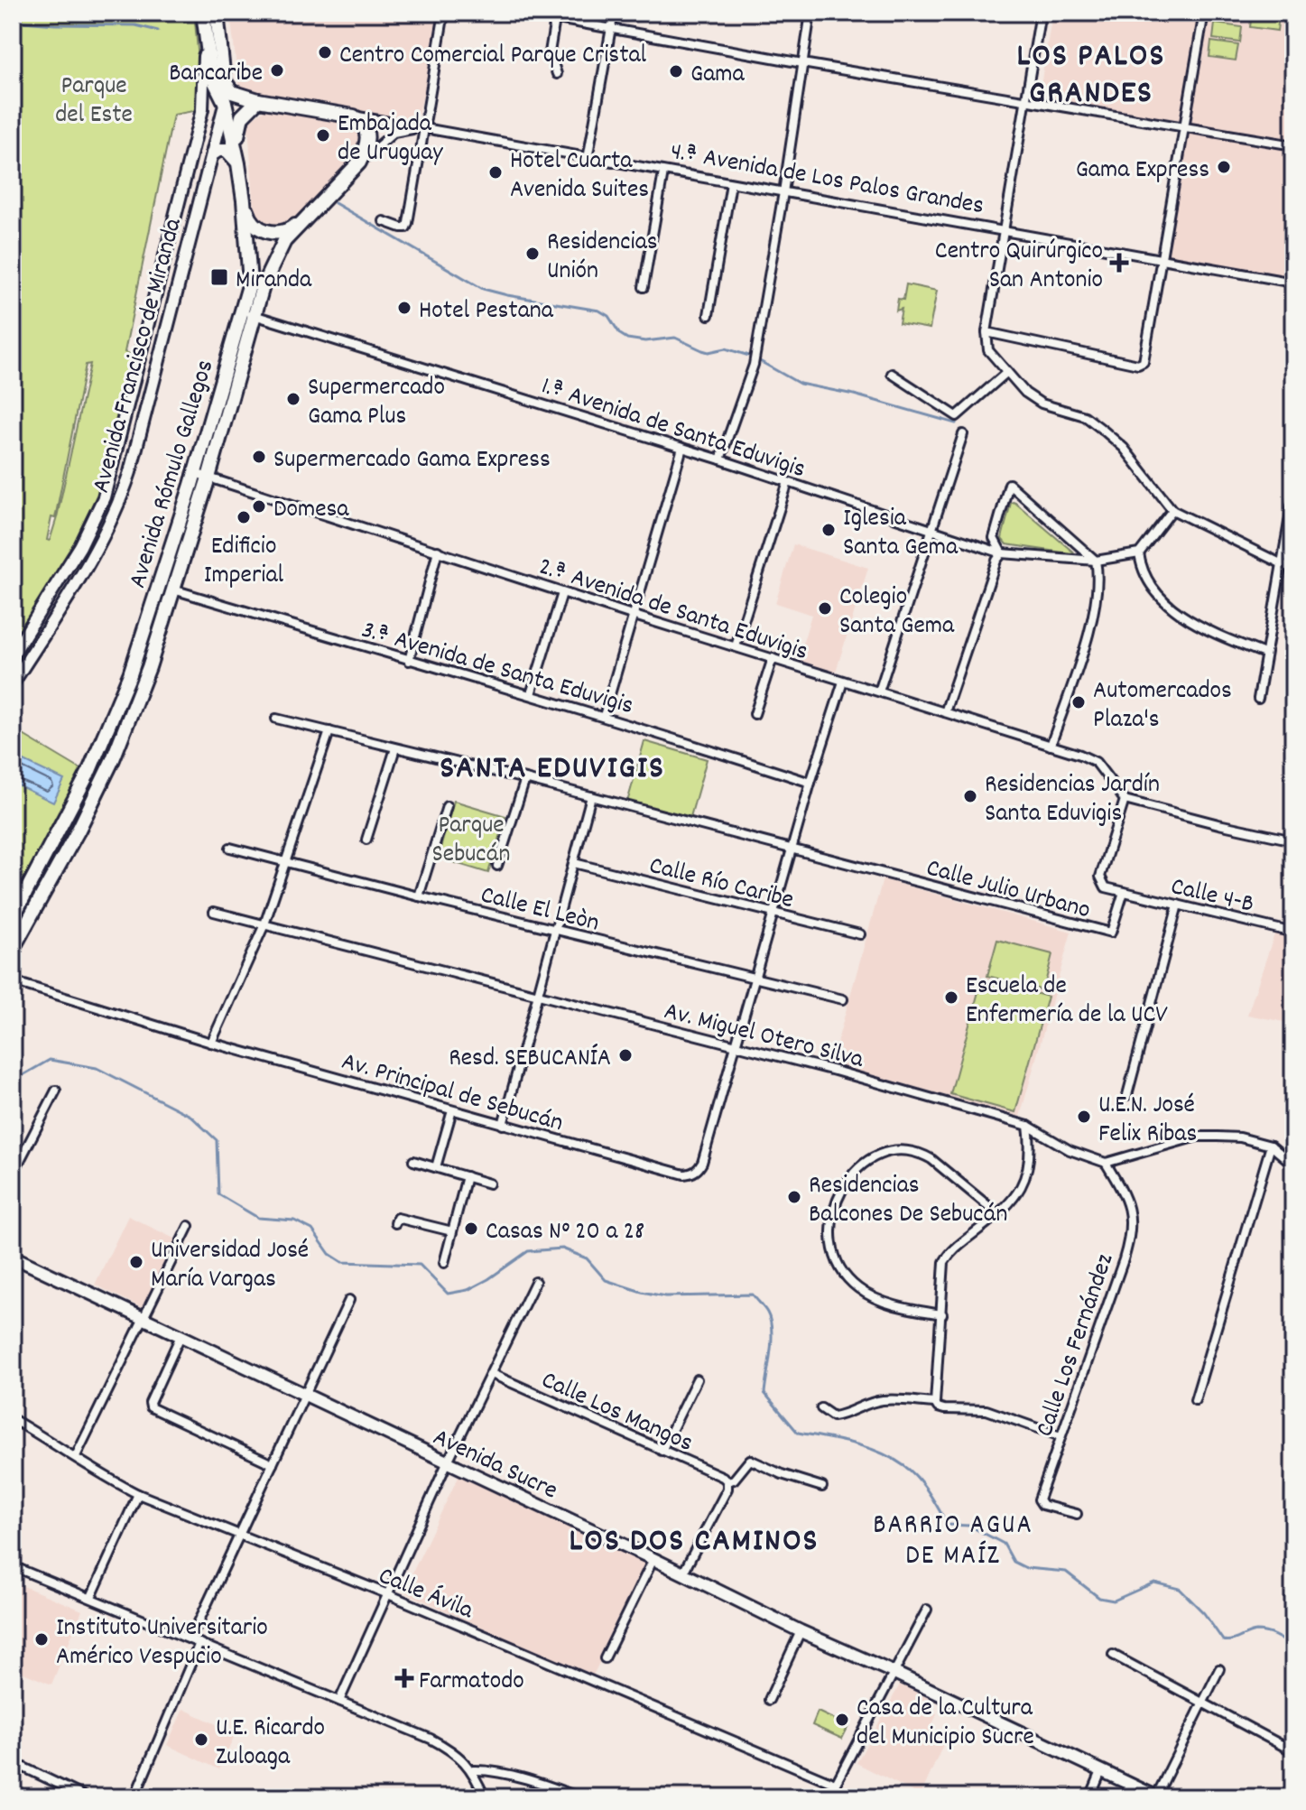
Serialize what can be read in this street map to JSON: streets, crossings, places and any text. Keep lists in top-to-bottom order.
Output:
{
  "streets": {
    "main road": [
      "4.ª Avenida de Los Palos Grandes",
      "Avenida Francisco de Miranda",
      "Avenida Rómulo Gallegos",
      "Avenida Sucre"
    ],
    "street": [
      "1.ª Avenida de Santa Eduvigis",
      "2.ª Avenida de Santa Eduvigis",
      "3.ª Avenida de Santa Eduvigis",
      "Calle Río Caribe",
      "Calle Julio Urbano",
      "Calle 4-B",
      "Calle El Leòn",
      "Av. Miguel Otero Silva",
      "Av. Principal de Sebucán",
      "Calle Los Fernández",
      "Calle Los Mangos",
      "Calle Ávila"
    ]
  },
  "crossings": [
    ["4.ª Avenida de Los Palos Grandes", "Avenida Francisco de Miranda"],
    ["4.ª Avenida de Los Palos Grandes", "Avenida Rómulo Gallegos"],
    ["Avenida Francisco de Miranda", "Avenida Rómulo Gallegos"],
    ["1.ª Avenida de Santa Eduvigis", "Avenida Rómulo Gallegos"],
    ["Avenida Rómulo Gallegos", "2.ª Avenida de Santa Eduvigis"],
    ["Avenida Rómulo Gallegos", "3.ª Avenida de Santa Eduvigis"],
    ["2.ª Avenida de Santa Eduvigis", "Calle Julio Urbano"],
    ["Calle Julio Urbano", "Calle 4-B"],
    ["Av. Miguel Otero Silva", "Av. Principal de Sebucán"],
    ["Av. Miguel Otero Silva", "Calle Los Fernández"]
  ],
  "districts": [
    "LOS PALOS GRANDES",
    "SANTA EDUVIGIS",
    "BARRIO AGUA DE MAÍZ",
    "LOS DOS CAMINOS"
  ],
  "parks": ["Parque del Este", "Parque Sebucán"],
  "places": {
    "other": [
      "Centro Comercial Parque Cristal",
      "Bancaribe",
      "Gama",
      "Embajada de Uruguay",
      "Gama Express",
      "Hotel Cuarta Avenida Suites",
      "Residencias Unión",
      "Hotel Pestana",
      "Supermercado Gama Plus",
      "Supermercado Gama Express",
      "Domesa",
      "Edificio Imperial",
      "Iglesia Santa Gema",
      "Colegio Santa Gema",
      "Automercados Plaza's",
      "Residencias Jardín Santa Eduvigis",
      "Escuela de Enfermería de la UCV",
      "Resd. SEBUCANÍA",
      "U.E.N. José Felix Ribas",
      "Residencias Balcones De Sebucán",
      "Casas N° 20 a 28",
      "Universidad José María Vargas",
      "Instituto Universitario Américo Vespucio",
      "Casa de la Cultura del Municipio Sucre",
      "U.E. Ricardo Zuloaga"
    ],
    "health": ["Centro Quirúrgico San Antonio", "Farmatodo"],
    "transit": ["Miranda"]
  }
}
